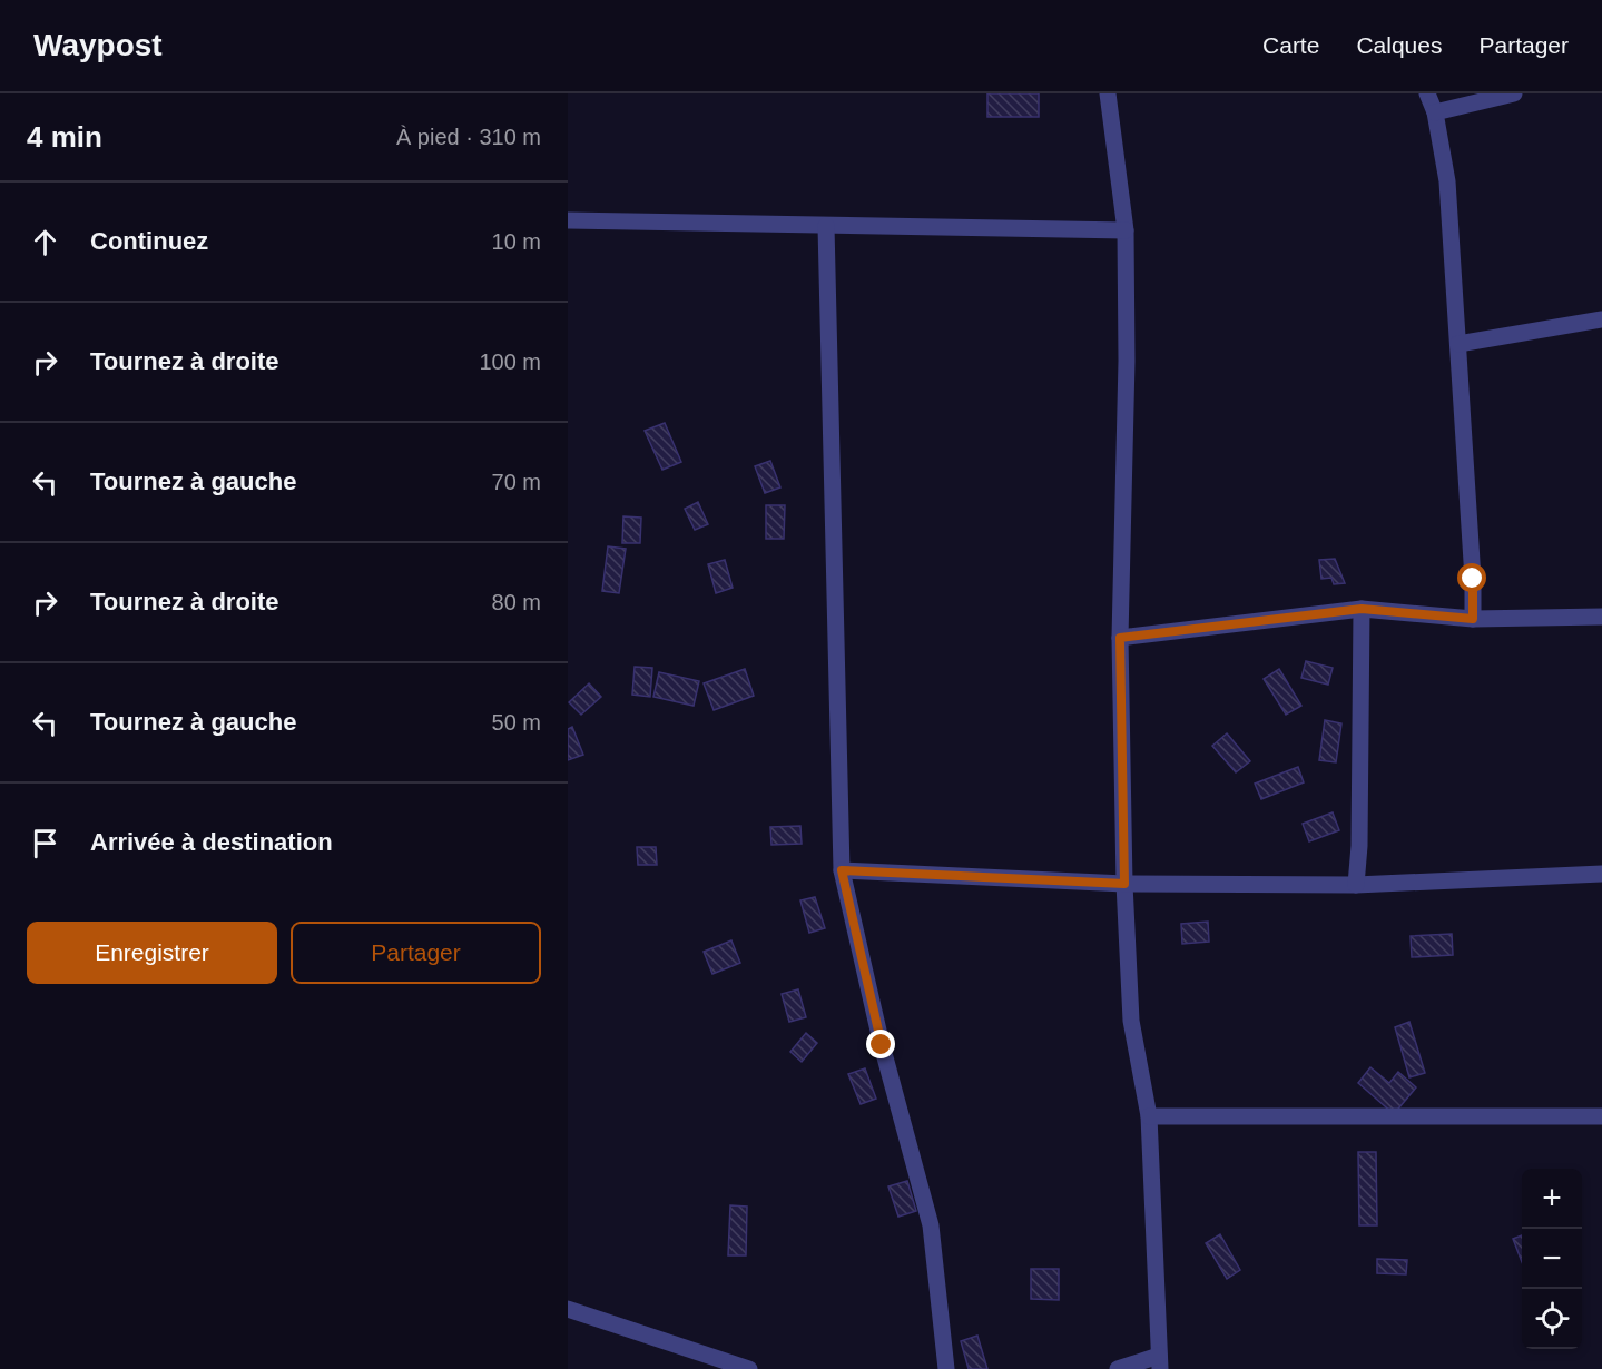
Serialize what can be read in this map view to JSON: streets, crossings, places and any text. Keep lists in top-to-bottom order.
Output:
{
  "page": {
    "header": "Waypost",
    "nav": ["Carte", "Calques", "Partager"],
    "heading": ["4 min", "À pied · 310 m"],
    "list": [
      ["Continuez", "10 m"],
      ["Tournez à droite", "100 m"],
      ["Tournez à gauche", "70 m"],
      ["Tournez à droite", "80 m"],
      ["Tournez à gauche", "50 m"],
      "Arrivée à destination"
    ],
    "buttons": ["Enregistrer", "Partager"],
    "map_buttons": ["+", "−"]
  }
}
